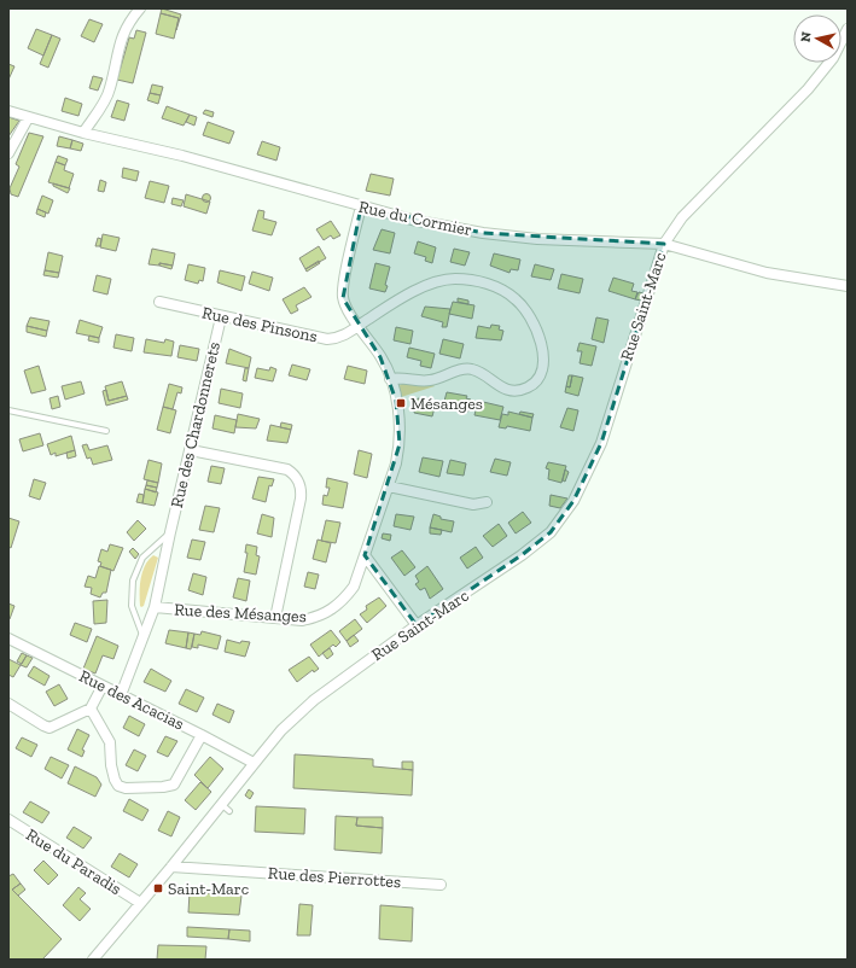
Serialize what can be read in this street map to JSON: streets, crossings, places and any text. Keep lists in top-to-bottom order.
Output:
{
  "streets": {
    "street": [
      "Rue du Cormier",
      "Rue Saint-Marc",
      "Rue des Pinsons",
      "Rue des Chardonnerets",
      "Rue des Mésanges",
      "Rue des Acacias",
      "Rue du Paradis",
      "Rue des Pierrottes"
    ]
  },
  "crossings": [
    ["Rue du Cormier", "Rue Saint-Marc"],
    ["Rue du Cormier", "Rue des Mésanges"],
    ["Rue Saint-Marc", "Rue des Acacias"],
    ["Rue Saint-Marc", "Rue du Paradis"],
    ["Rue Saint-Marc", "Rue des Pierrottes"],
    ["Rue des Pinsons", "Rue des Chardonnerets"],
    ["Rue des Pinsons", "Rue des Mésanges"],
    ["Rue des Chardonnerets", "Rue des Mésanges"],
    ["Rue des Chardonnerets", "Rue des Acacias"]
  ],
  "places": {
    "transit": ["Mésanges", "Saint-Marc"]
  },
  "north": "left"
}
